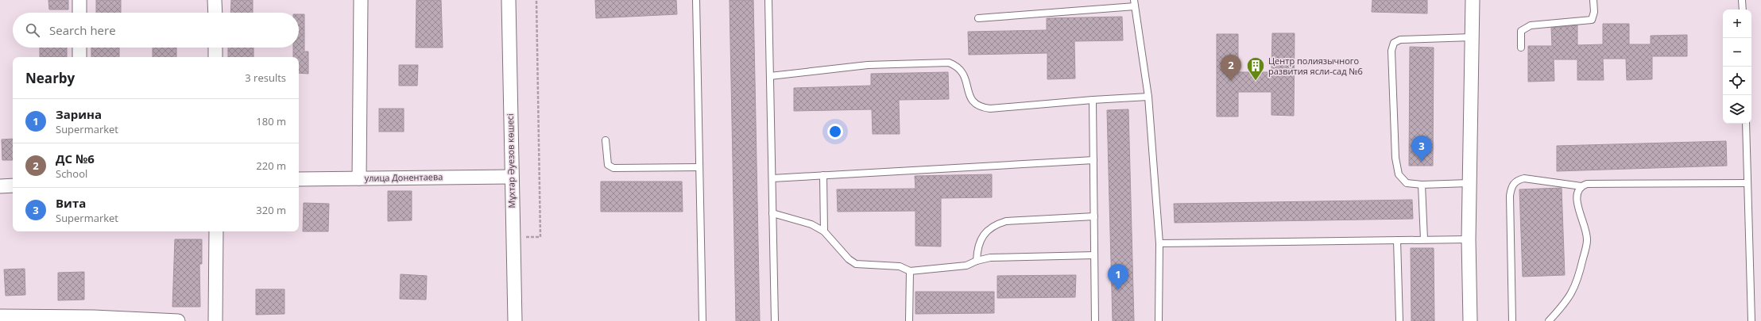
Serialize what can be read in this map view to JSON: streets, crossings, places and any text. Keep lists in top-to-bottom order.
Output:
{
  "streets": {
    "street": ["Мұхтар Әуезов көшесі", "улица Донентаева"]
  },
  "crossings": [
    ["Мұхтар Әуезов көшесі", "улица Донентаева"]
  ],
  "places": {
    "building": ["Центр полиязычного развития ясли-сад №6"]
  },
  "page": {
    "map_buttons": ["+", "−"],
    "search": "Search here",
    "pins": ["2", "3", "1"],
    "heading": ["Nearby", "3 results"],
    "list": [
      {
        "mark": "1",
        "name": "Зарина",
        "note": "Supermarket",
        "value": "180 m"
      },
      {
        "mark": "2",
        "name": "ДС №6",
        "note": "School",
        "value": "220 m"
      },
      {
        "mark": "3",
        "name": "Вита",
        "note": "Supermarket",
        "value": "320 m"
      }
    ]
  }
}
